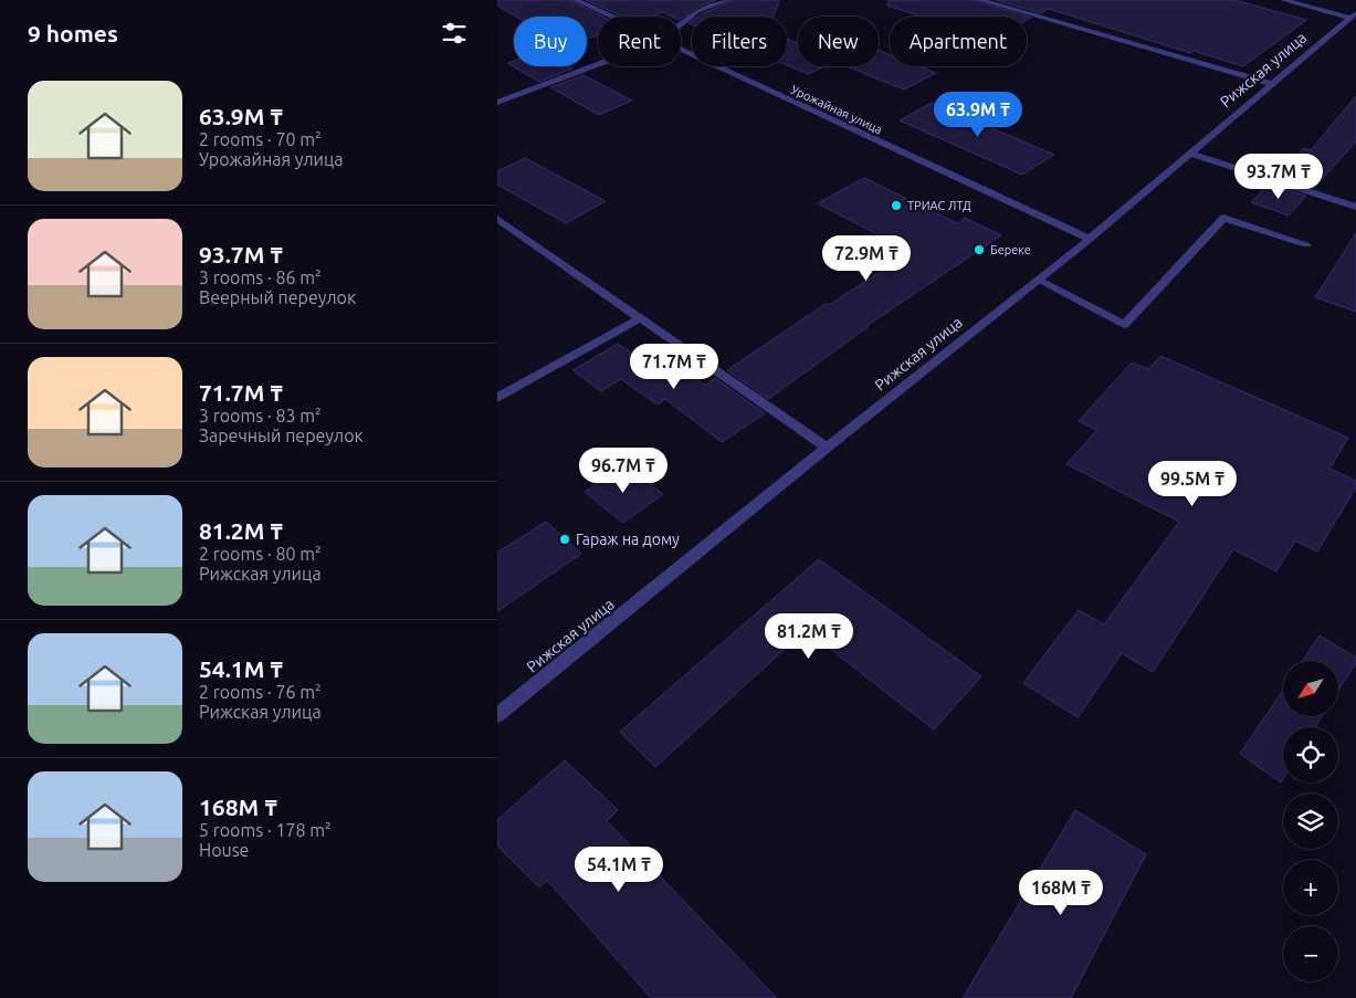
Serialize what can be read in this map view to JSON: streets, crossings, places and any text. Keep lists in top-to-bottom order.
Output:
{
  "streets": {
    "street": ["Рижская улица", "Урожайная улица"]
  },
  "crossings": [
    ["Рижская улица", "Урожайная улица"]
  ],
  "places": ["ТРИАС ЛТД", "Береке", "Гараж на дому"],
  "north": "bottom left",
  "page": {
    "heading": "9 homes",
    "chip": [
      "Buy",
      "Rent",
      "Filters",
      "New",
      "Apartment"
    ],
    "list": [
      {
        "name": "63.9M ₸",
        "note": "2 rooms · 70 m² · Урожайная улица"
      },
      {
        "name": "93.7M ₸",
        "note": "3 rooms · 86 m² · Веерный переулок"
      },
      {
        "name": "71.7M ₸",
        "note": "3 rooms · 83 m² · Заречный переулок"
      },
      {
        "name": "81.2M ₸",
        "note": "2 rooms · 80 m² · Рижская улица"
      },
      {
        "name": "54.1M ₸",
        "note": "2 rooms · 76 m² · Рижская улица"
      },
      {
        "name": "168M ₸",
        "note": "5 rooms · 178 m² · House"
      }
    ],
    "price": [
      "63.9M ₸",
      "93.7M ₸",
      "72.9M ₸",
      "71.7M ₸",
      "96.7M ₸",
      "99.5M ₸",
      "81.2M ₸",
      "54.1M ₸",
      "168M ₸"
    ],
    "map_buttons": ["+", "−"]
  }
}
